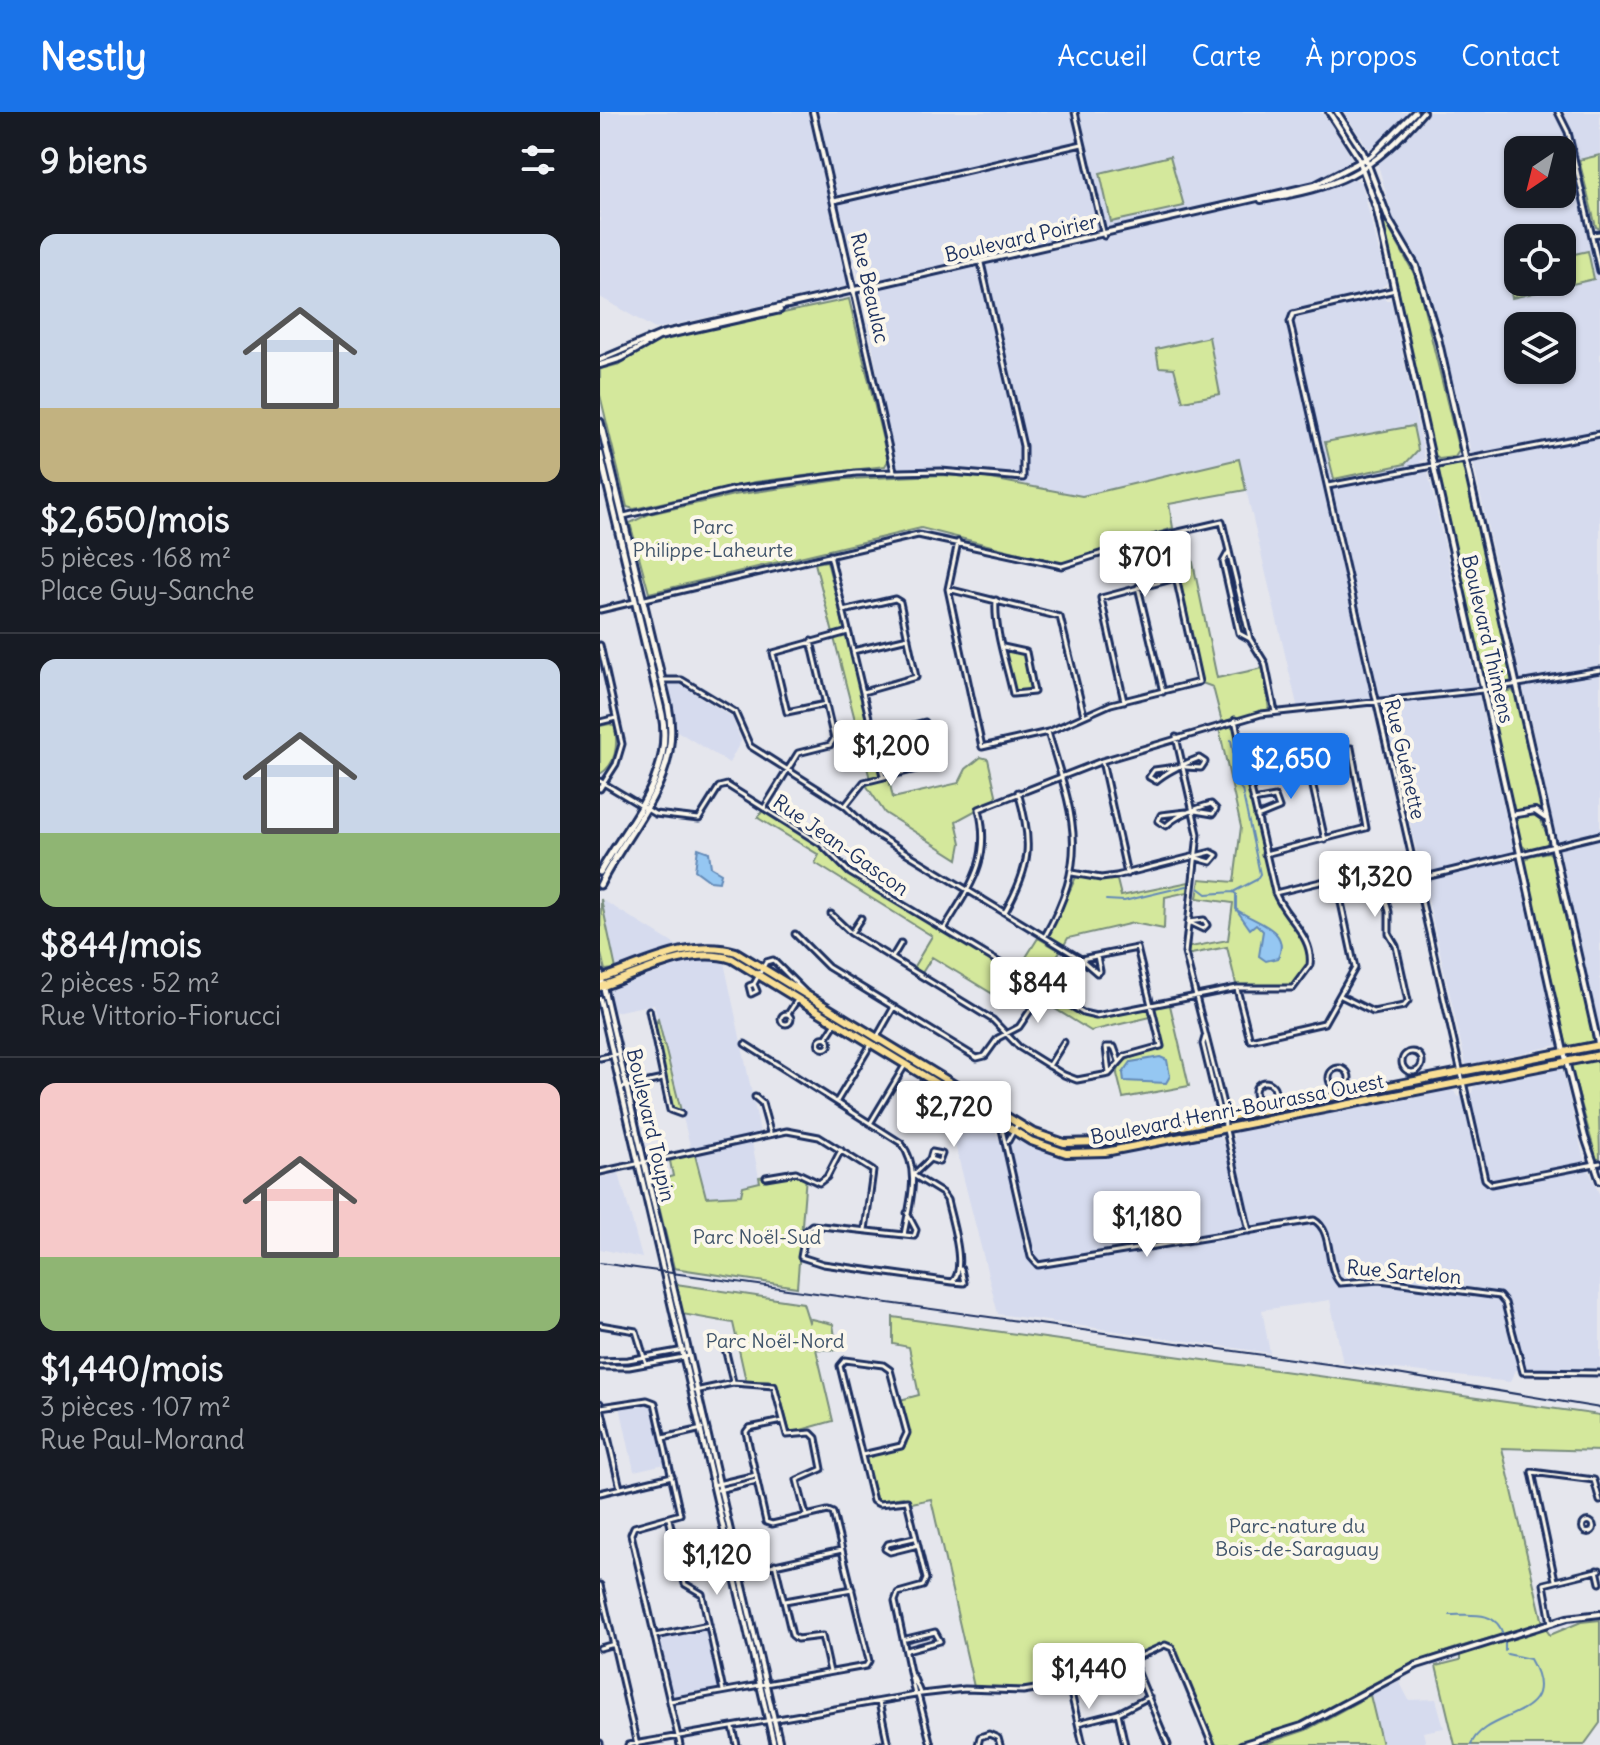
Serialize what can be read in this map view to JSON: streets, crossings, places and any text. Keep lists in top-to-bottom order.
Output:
{
  "streets": {
    "main road": ["Boulevard Henri-Bourassa Ouest"],
    "street": [
      "Boulevard Poirier",
      "Rue Beaulac",
      "Boulevard Thimens",
      "Rue Guénette",
      "Rue Jean-Gascon",
      "Boulevard Toupin",
      "Rue Sartelon"
    ]
  },
  "crossings": [
    ["Boulevard Poirier", "Rue Beaulac"],
    ["Boulevard Poirier", "Boulevard Thimens"],
    ["Boulevard Thimens", "Rue Guénette"],
    ["Boulevard Thimens", "Boulevard Henri-Bourassa Ouest"],
    ["Rue Guénette", "Boulevard Henri-Bourassa Ouest"],
    ["Boulevard Henri-Bourassa Ouest", "Boulevard Toupin"],
    ["Boulevard Henri-Bourassa Ouest", "Rue Sartelon"]
  ],
  "parks": [
    "Parc Philippe-Laheurte",
    "Parc Noël-Sud",
    "Parc Noël-Nord",
    "Parc-nature du Bois-de-Saraguay"
  ],
  "north": "bottom left",
  "page": {
    "header": "Nestly",
    "nav": [
      "Accueil",
      "Carte",
      "À propos",
      "Contact"
    ],
    "heading": "9 biens",
    "list": [
      {
        "name": "$2,650/mois",
        "note": "5 pièces · 168 m² · Place Guy-Sanche"
      },
      {
        "name": "$844/mois",
        "note": "2 pièces · 52 m² · Rue Vittorio-Fiorucci"
      },
      {
        "name": "$1,440/mois",
        "note": "3 pièces · 107 m² · Rue Paul-Morand"
      }
    ],
    "price": [
      "$701",
      "$1,200",
      "$2,650",
      "$1,320",
      "$844",
      "$2,720",
      "$1,180",
      "$1,120",
      "$1,440"
    ]
  }
}
